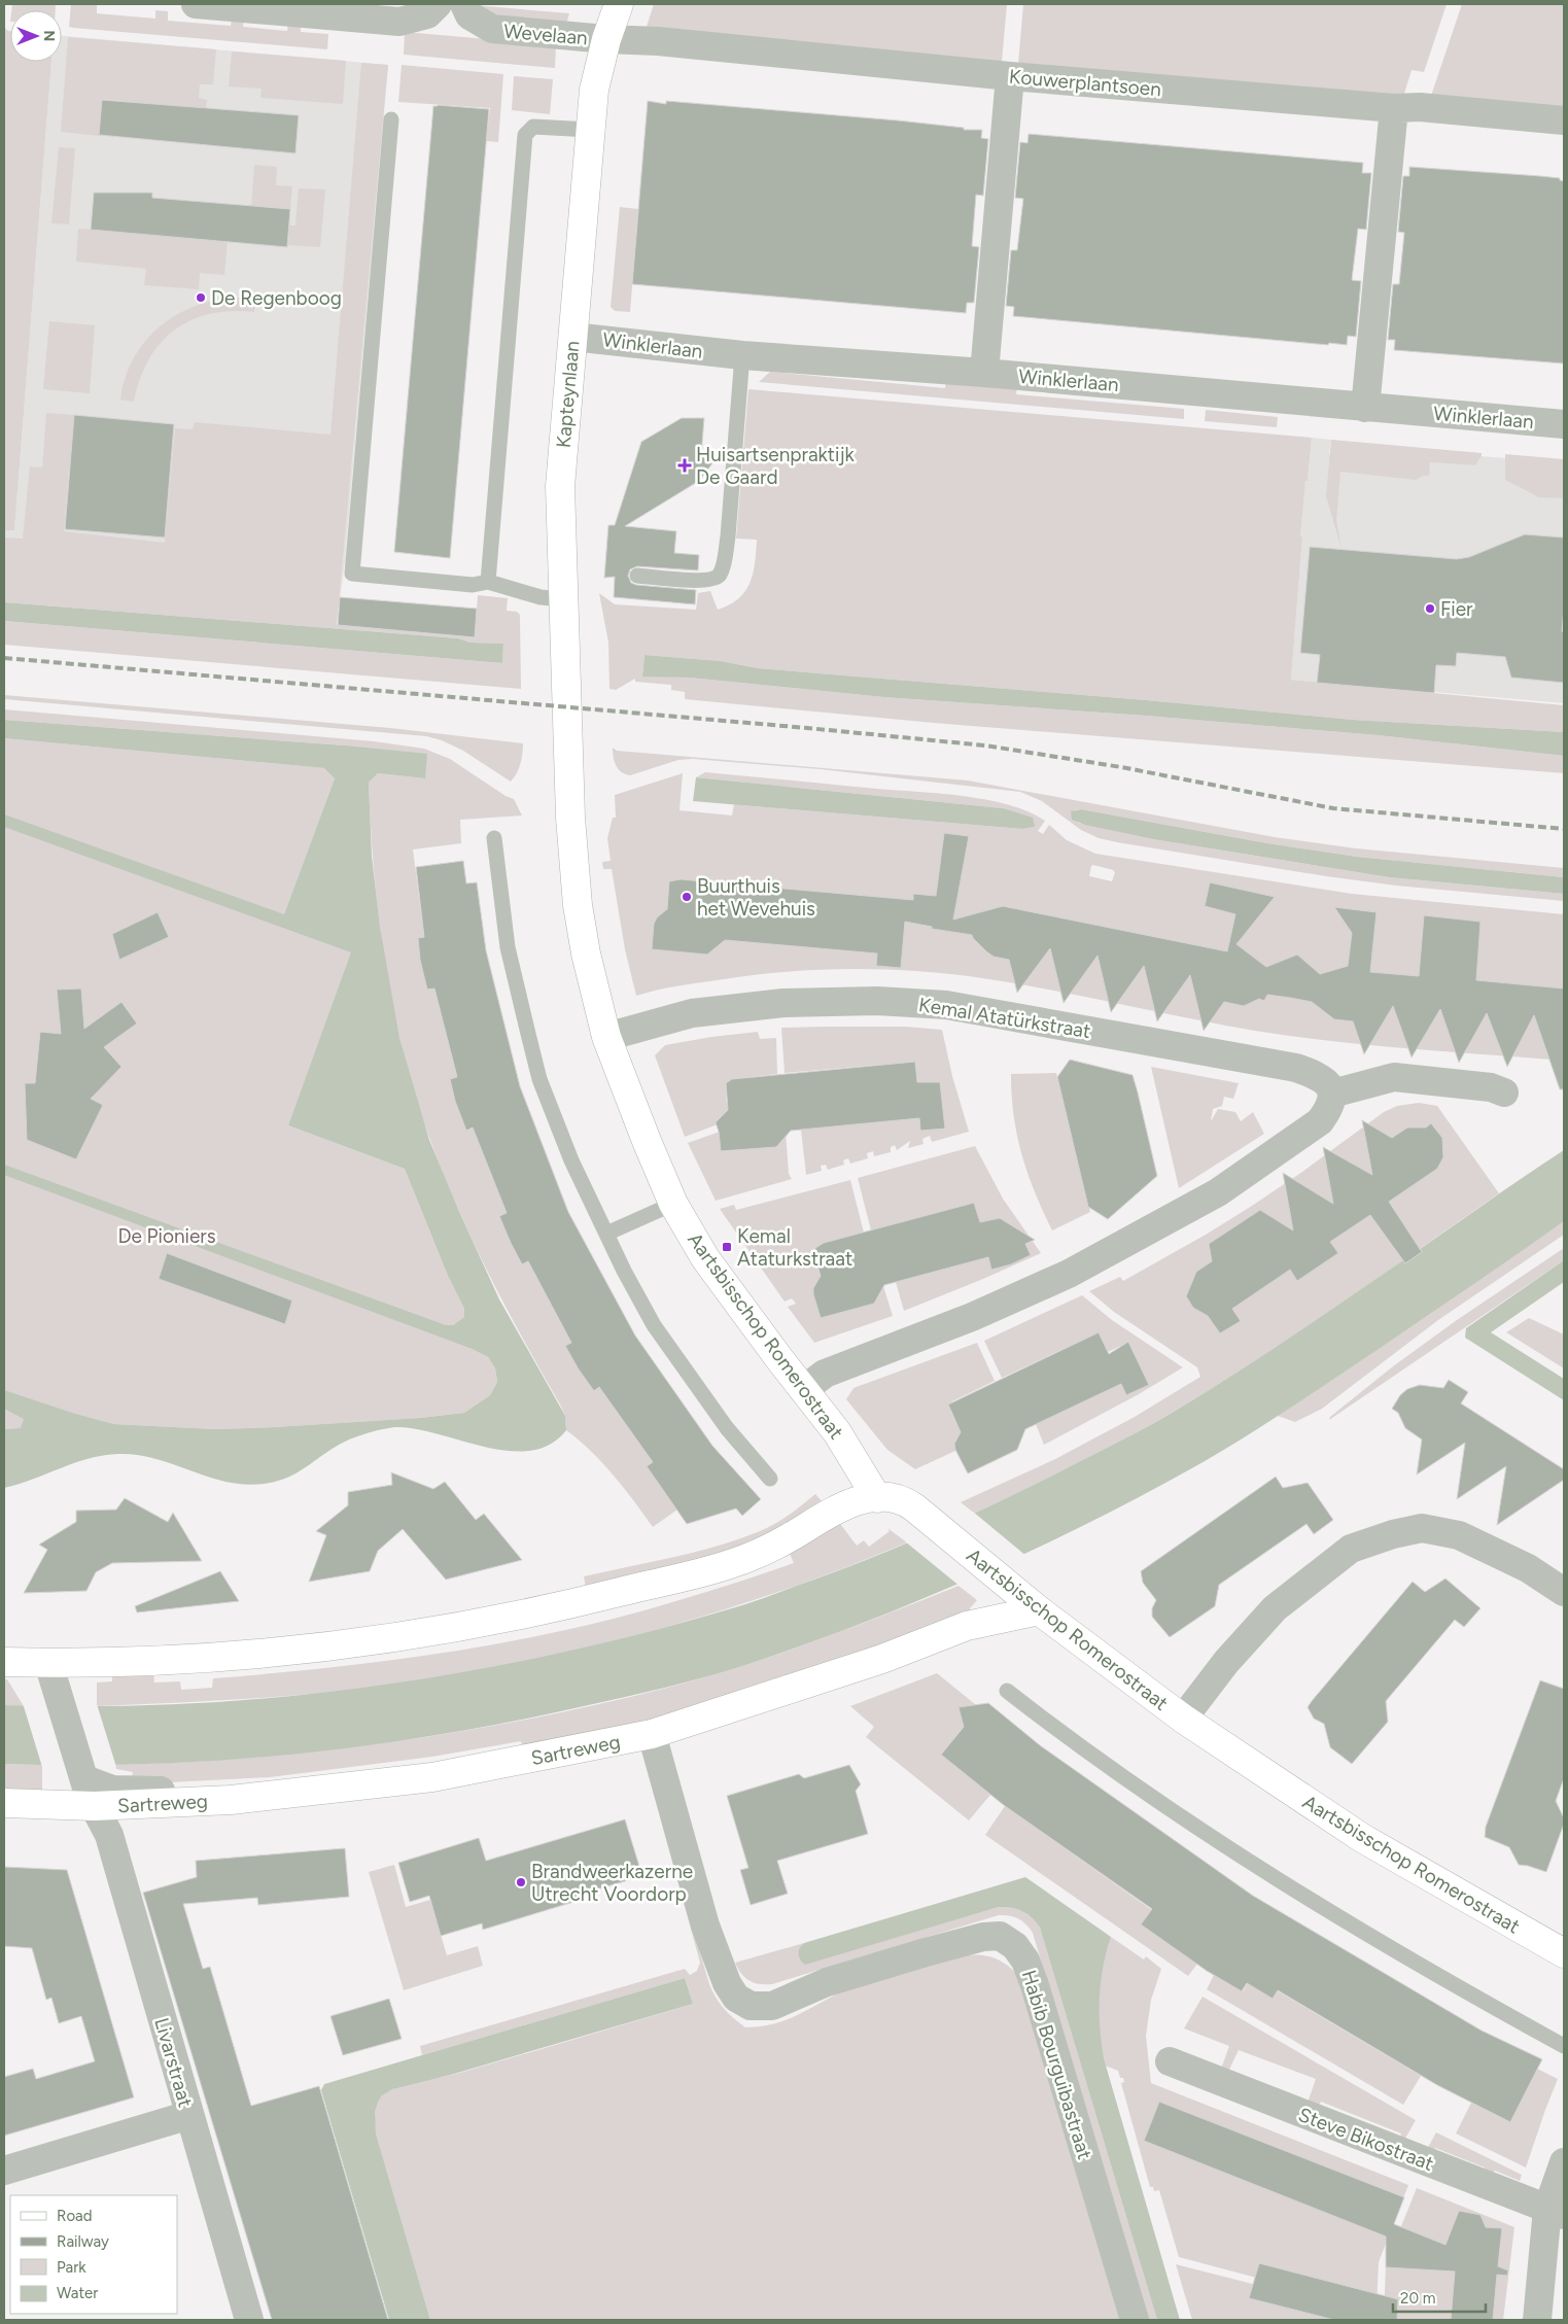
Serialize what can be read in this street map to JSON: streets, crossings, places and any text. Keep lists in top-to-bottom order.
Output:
{
  "streets": {
    "street": [
      "Wevelaan",
      "Kouwerplantsoen",
      "Winklerlaan",
      "Kapteynlaan",
      "Kemal Atatürkstraat",
      "Aartsbisschop Romerostraat",
      "Sartreweg",
      "Livarstraat",
      "Habib Bourguibastraat",
      "Steve Bikostraat"
    ]
  },
  "crossings": [
    ["Wevelaan", "Kouwerplantsoen"],
    ["Wevelaan", "Kapteynlaan"],
    ["Kouwerplantsoen", "Kapteynlaan"],
    ["Winklerlaan", "Kapteynlaan"],
    ["Kapteynlaan", "Aartsbisschop Romerostraat"],
    ["Kemal Atatürkstraat", "Aartsbisschop Romerostraat"],
    ["Aartsbisschop Romerostraat", "Sartreweg"],
    ["Sartreweg", "Livarstraat"],
    ["Sartreweg", "Habib Bourguibastraat"]
  ],
  "parks": ["De Pioniers"],
  "places": {
    "other": [
      "De Regenboog",
      "Fier",
      "Buurthuis het Wevehuis",
      "Brandweerkazerne Utrecht Voordorp"
    ],
    "health": ["Huisartsenpraktijk De Gaard"],
    "transit": ["Kemal Ataturkstraat"]
  },
  "legend": [
    "Road",
    "Railway",
    "Park",
    "Water"
  ],
  "scale_bar": "20 m",
  "north": "right"
}
